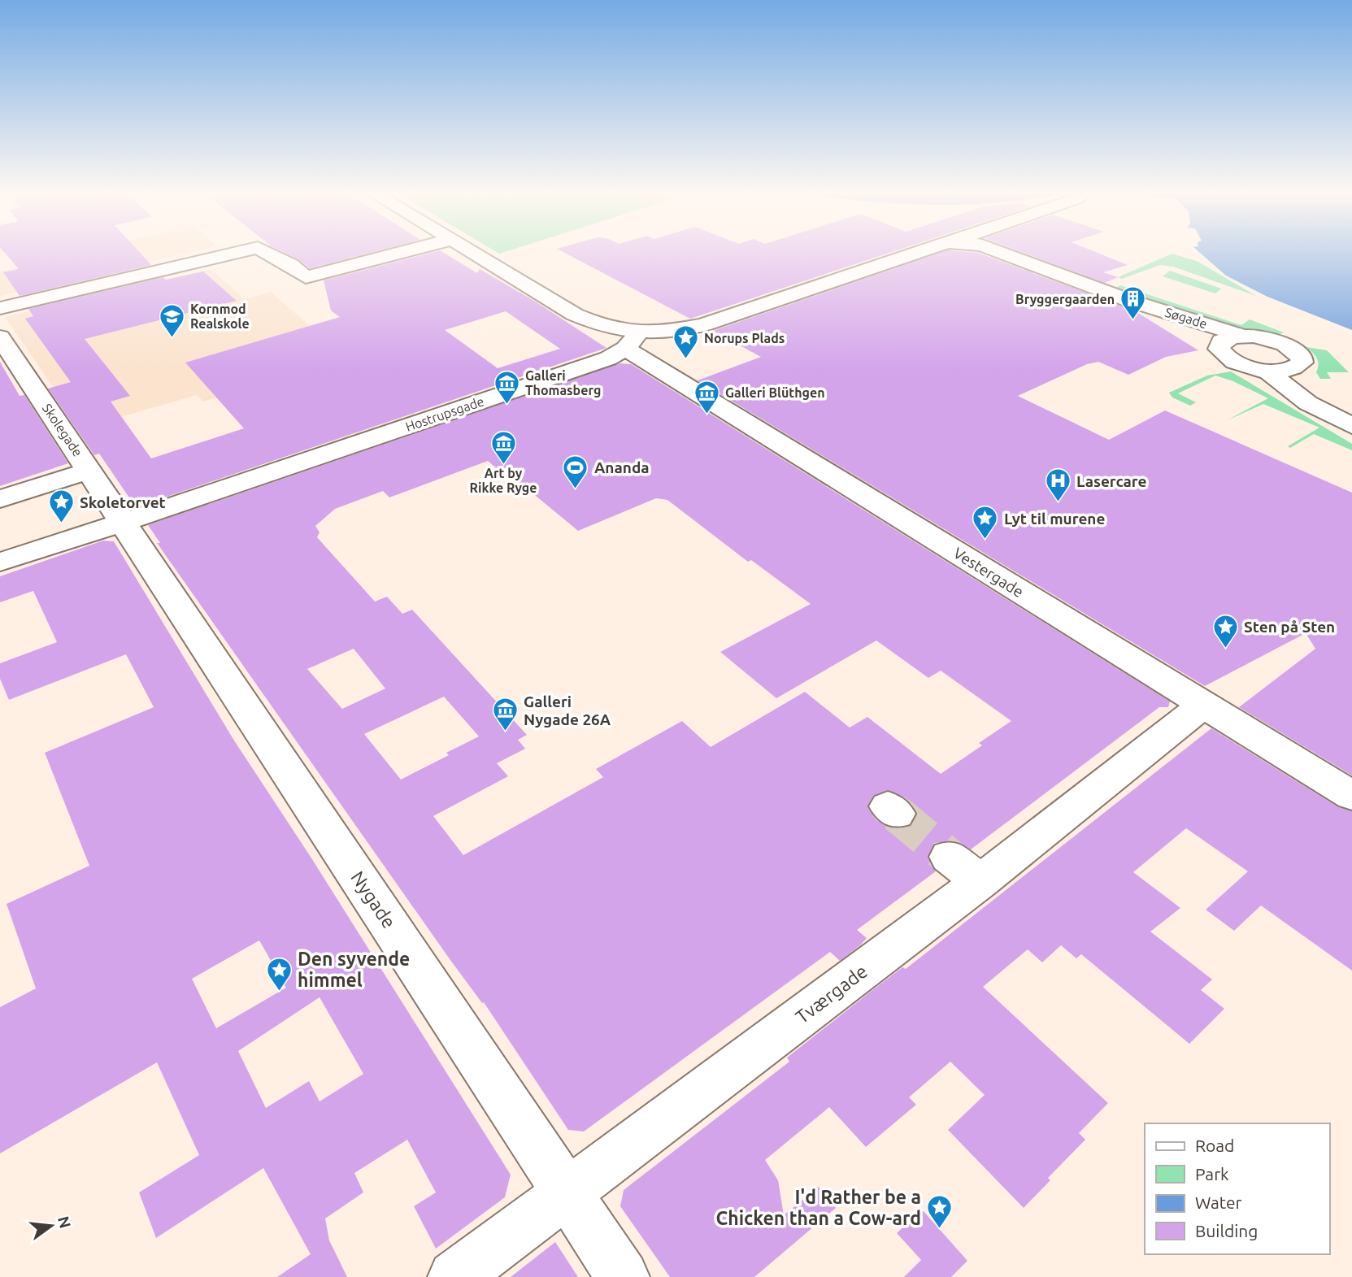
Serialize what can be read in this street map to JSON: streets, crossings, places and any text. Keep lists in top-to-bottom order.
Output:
{
  "streets": {
    "street": [
      "Søgade",
      "Hostrupsgade",
      "Skolegade",
      "Vestergade",
      "Nygade",
      "Tværgade"
    ]
  },
  "crossings": [
    ["Hostrupsgade", "Skolegade"],
    ["Hostrupsgade", "Vestergade"],
    ["Hostrupsgade", "Nygade"],
    ["Skolegade", "Nygade"],
    ["Vestergade", "Tværgade"],
    ["Nygade", "Tværgade"]
  ],
  "places": {
    "building": ["Bryggergaarden"],
    "school or university": ["Kornmod Realskole"],
    "place": [
      "Norups Plads",
      "Skoletorvet",
      "Lyt til murene",
      "Sten på Sten",
      "Den syvende himmel",
      "I'd Rather be a Chicken than a Cow-ard"
    ],
    "museum": [
      "Galleri Thomasberg",
      "Galleri Blüthgen",
      "Art by Rikke Ryge",
      "Galleri Nygade 26A"
    ],
    "sports": ["Ananda"],
    "hospital": ["Lasercare"]
  },
  "legend": [
    "Road",
    "Park",
    "Water",
    "Building"
  ],
  "north": "right"
}
